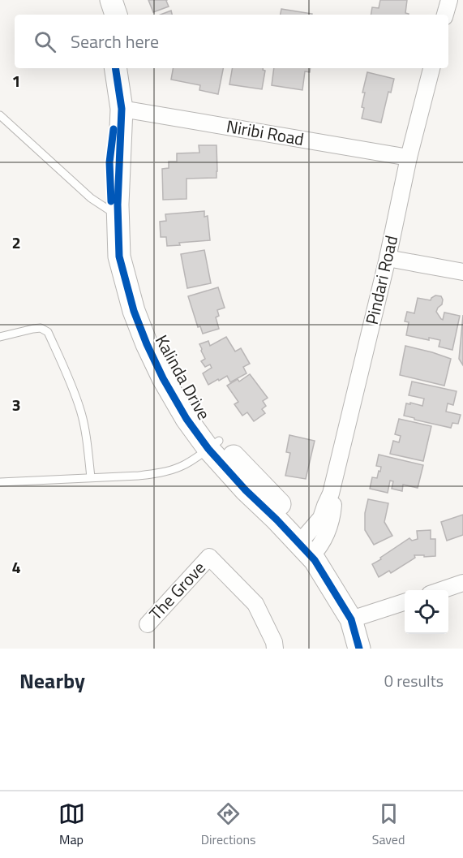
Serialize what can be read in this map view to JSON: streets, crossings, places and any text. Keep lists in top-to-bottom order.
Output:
{
  "streets": {
    "street": [
      "Niribi Road",
      "Pindari Road",
      "Kalinda Drive",
      "The Grove"
    ]
  },
  "crossings": [
    ["Niribi Road", "Pindari Road"],
    ["Niribi Road", "Kalinda Drive"],
    ["Pindari Road", "Kalinda Drive"]
  ],
  "page": {
    "search": "Search here",
    "heading": ["Nearby", "0 results"],
    "nav": ["Map", "Directions", "Saved"]
  },
  "grid": {
    "rows": [
      "1",
      "2",
      "3",
      "4"
    ]
  }
}
